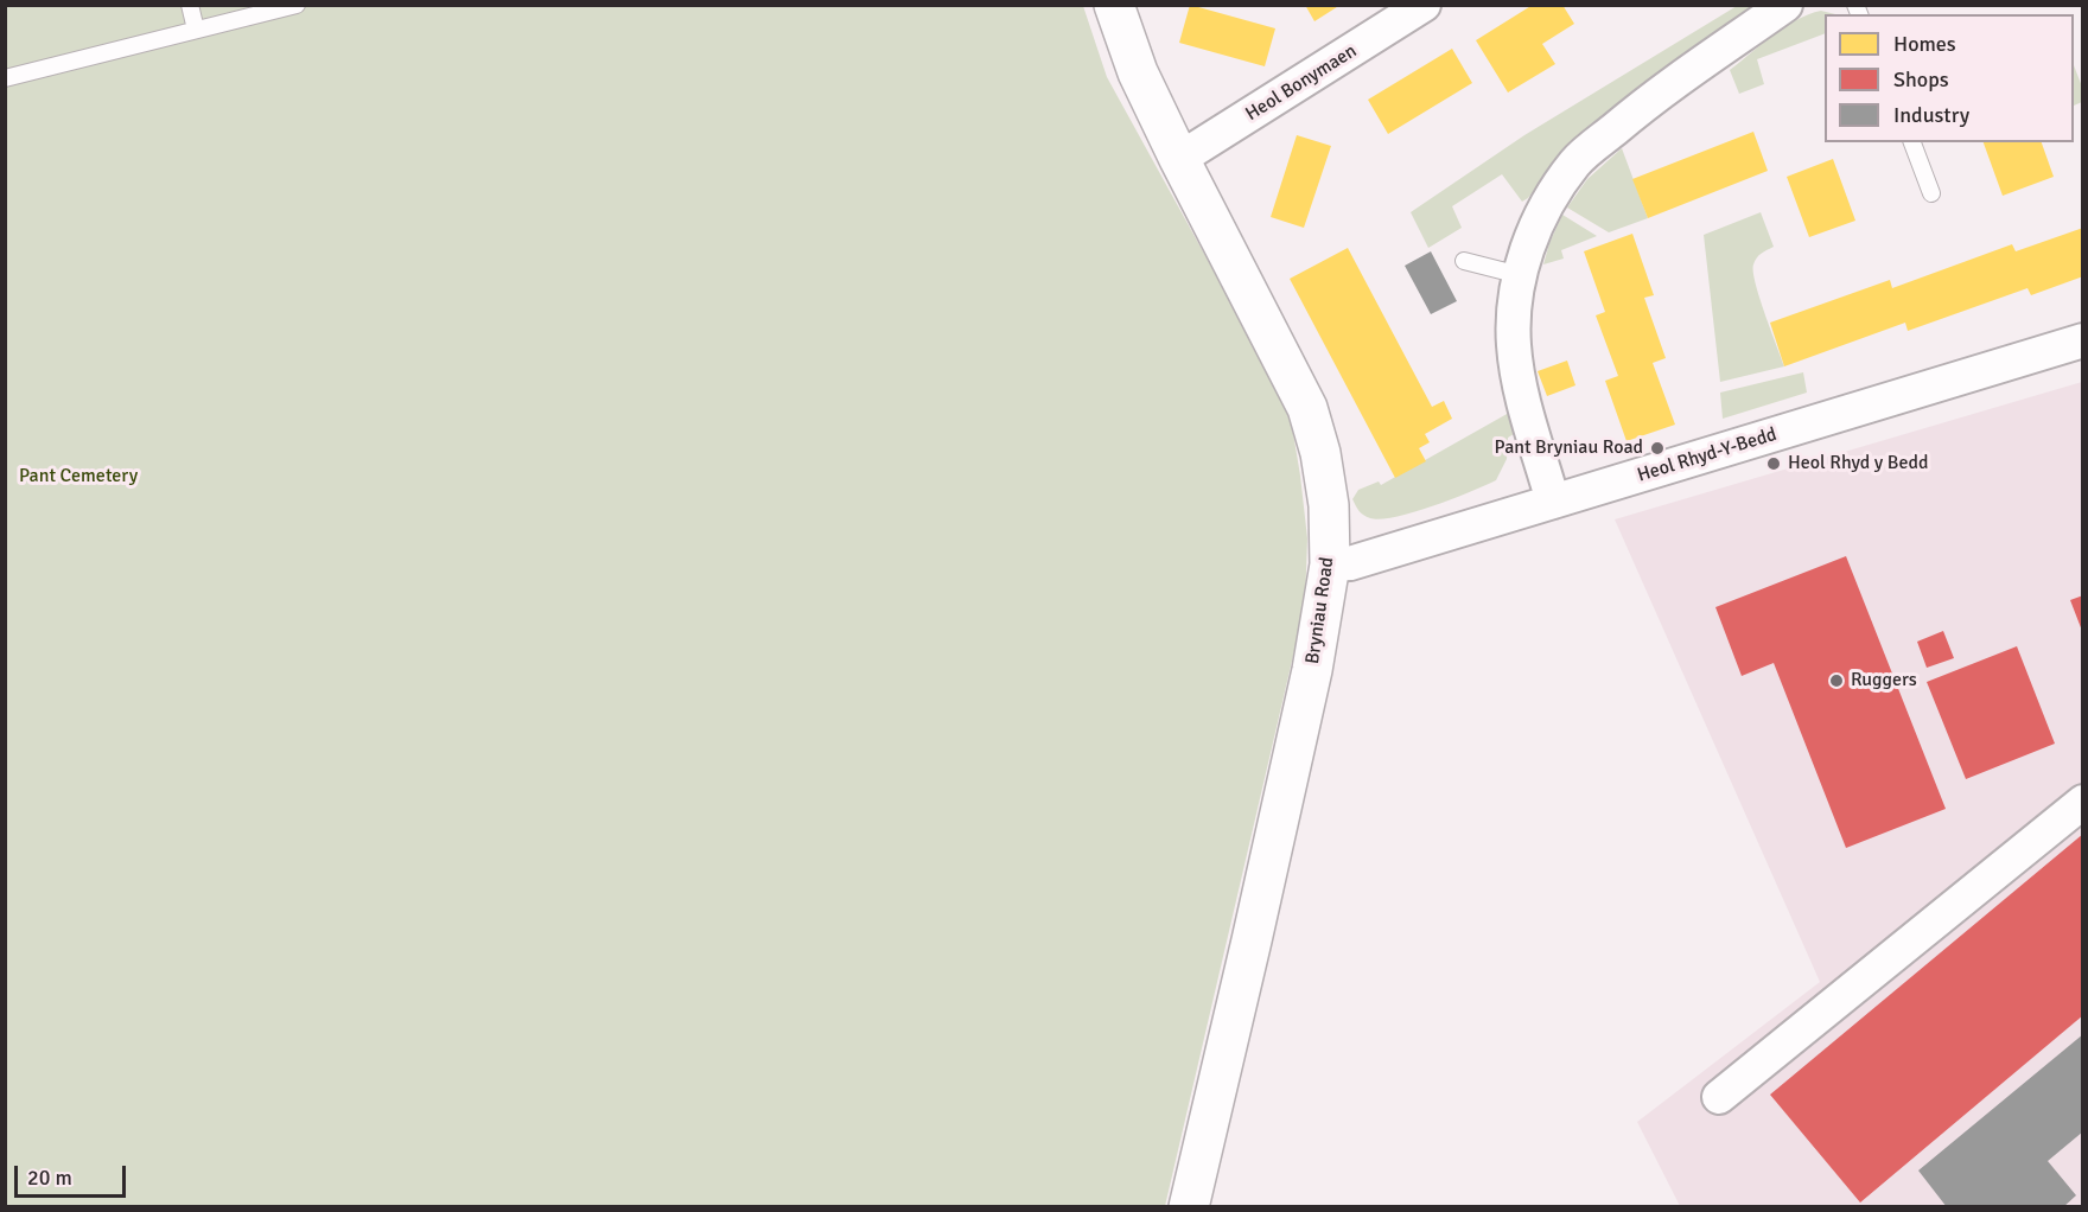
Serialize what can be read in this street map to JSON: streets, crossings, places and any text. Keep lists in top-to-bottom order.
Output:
{
  "streets": {
    "street": ["Heol Bonymaen", "Heol Rhyd-Y-Bedd", "Bryniau Road"]
  },
  "crossings": [
    ["Heol Bonymaen", "Bryniau Road"],
    ["Heol Rhyd-Y-Bedd", "Bryniau Road"]
  ],
  "parks": ["Pant Cemetery"],
  "places": ["Pant Bryniau Road", "Heol Rhyd y Bedd", "Ruggers"],
  "legend": ["Homes", "Shops", "Industry"],
  "scale_bar": "20 m"
}
